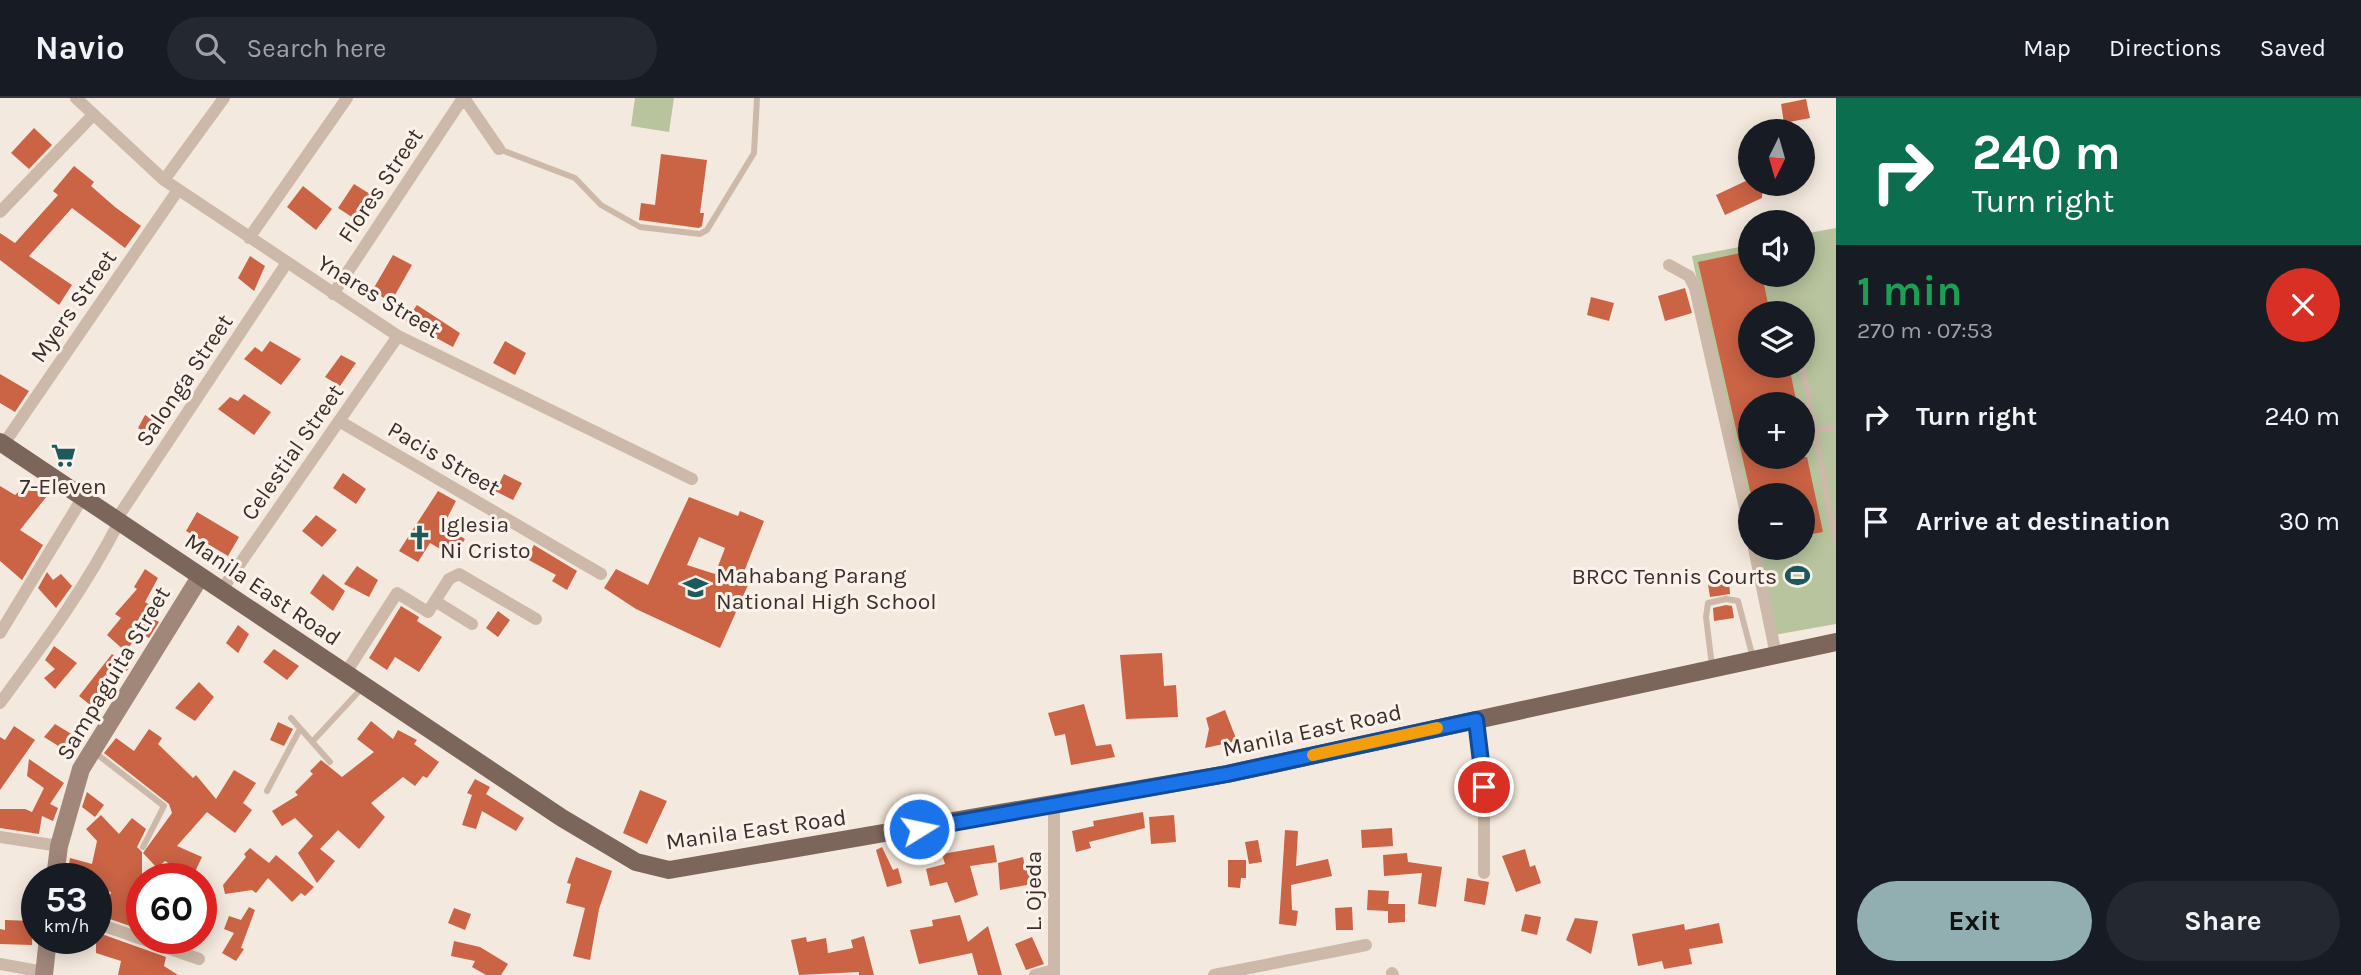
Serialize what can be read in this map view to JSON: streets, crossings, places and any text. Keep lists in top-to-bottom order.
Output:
{
  "streets": {
    "main road": ["Manila East Road"],
    "street": [
      "Flores Street",
      "Ynares Street",
      "Myers Street",
      "Salonga Street",
      "Celestial Street",
      "Pacis Street",
      "Sampaguita Street",
      "L. Ojeda"
    ]
  },
  "crossings": [
    ["Flores Street", "Ynares Street"],
    ["Ynares Street", "Myers Street"],
    ["Ynares Street", "Salonga Street"],
    ["Ynares Street", "Celestial Street"],
    ["Myers Street", "Manila East Road"],
    ["Salonga Street", "Manila East Road"],
    ["Celestial Street", "Pacis Street"],
    ["Celestial Street", "Manila East Road"],
    ["Manila East Road", "Sampaguita Street"],
    ["Manila East Road", "L. Ojeda"]
  ],
  "places": {
    "supermarket": ["7-Eleven"],
    "church": ["Iglesia Ni Cristo"],
    "sports": ["BRCC Tennis Courts"],
    "school or university": ["Mahabang Parang National High School"]
  },
  "north": "bottom",
  "page": {
    "header": "Navio",
    "search": "Search here",
    "nav": ["Map", "Directions", "Saved"],
    "turn": ["240 m", "Turn right"],
    "map_buttons": ["+", "−"],
    "heading": ["1 min", "270 m · 07:53"],
    "list": [
      {
        "name": "Turn right",
        "value": "240 m"
      },
      {
        "name": "Arrive at destination",
        "value": "30 m"
      }
    ],
    "speed": "53 km/h",
    "limit": "60",
    "buttons": ["Exit", "Share"]
  }
}
